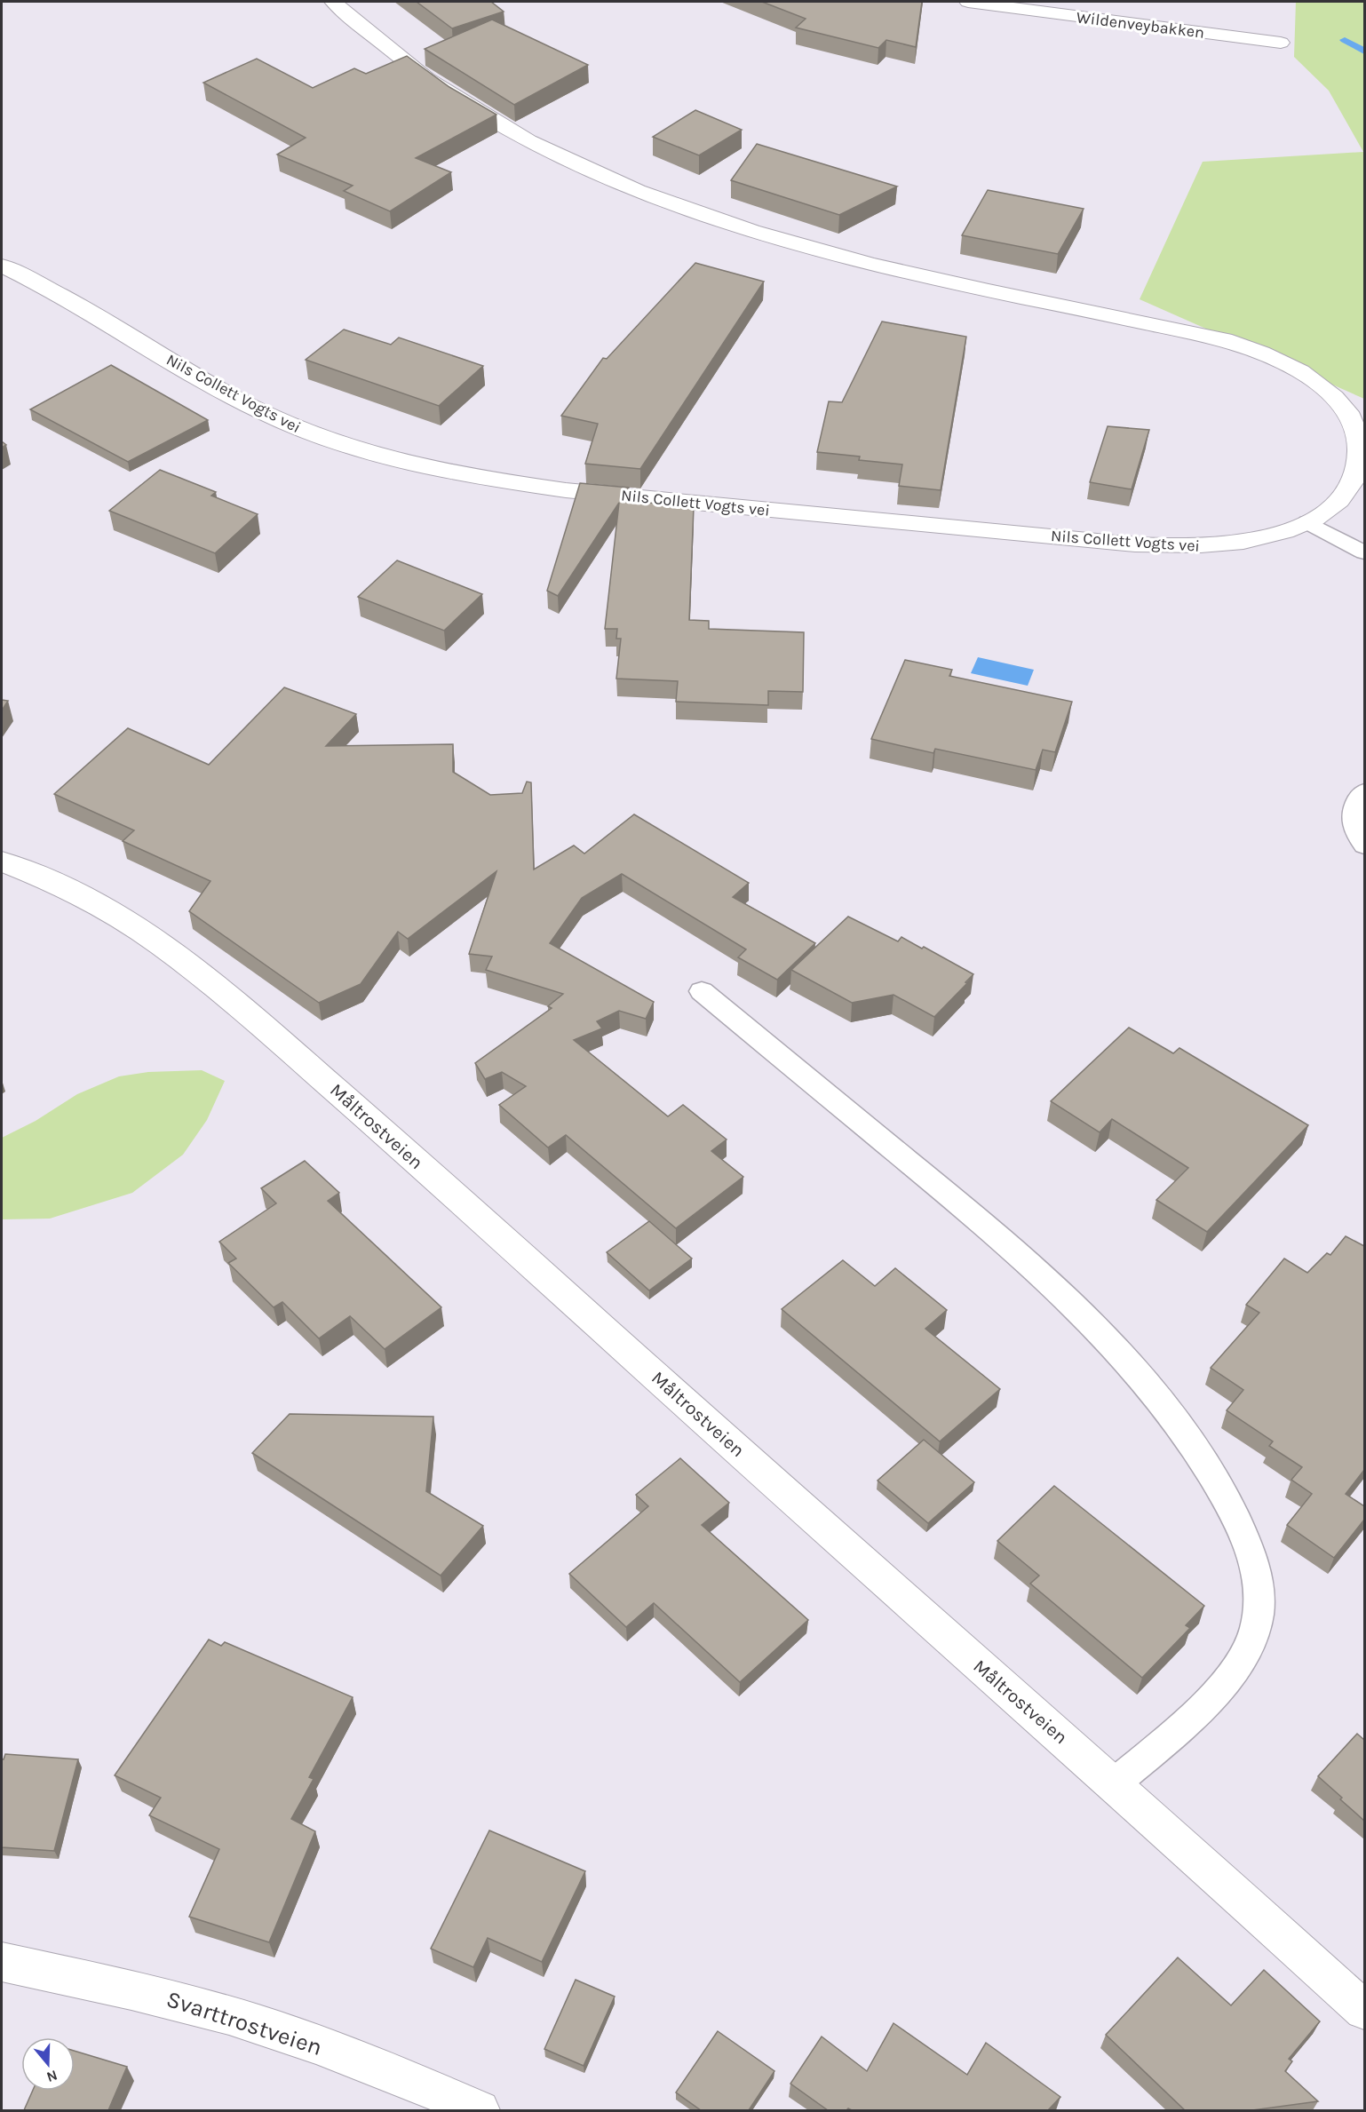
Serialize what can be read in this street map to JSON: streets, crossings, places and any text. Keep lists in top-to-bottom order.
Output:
{
  "streets": {
    "street": [
      "Wildenveybakken",
      "Nils Collett Vogts vei",
      "Måltrostveien",
      "Svarttrostveien"
    ]
  },
  "north": "bottom"
}
